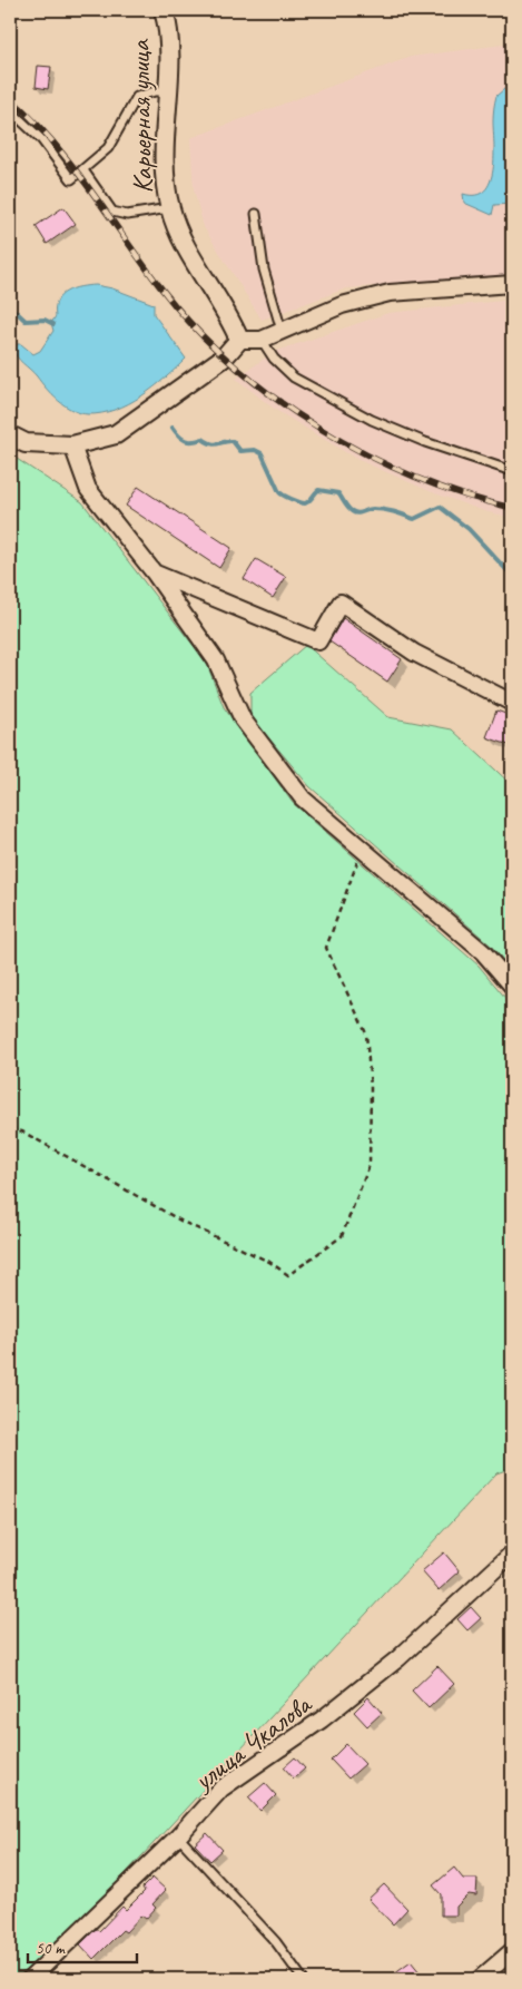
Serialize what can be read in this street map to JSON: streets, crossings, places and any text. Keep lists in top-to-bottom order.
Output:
{
  "streets": {
    "street": ["Карьерная улица", "улица Чкалова"]
  },
  "scale_bar": "50 m"
}
